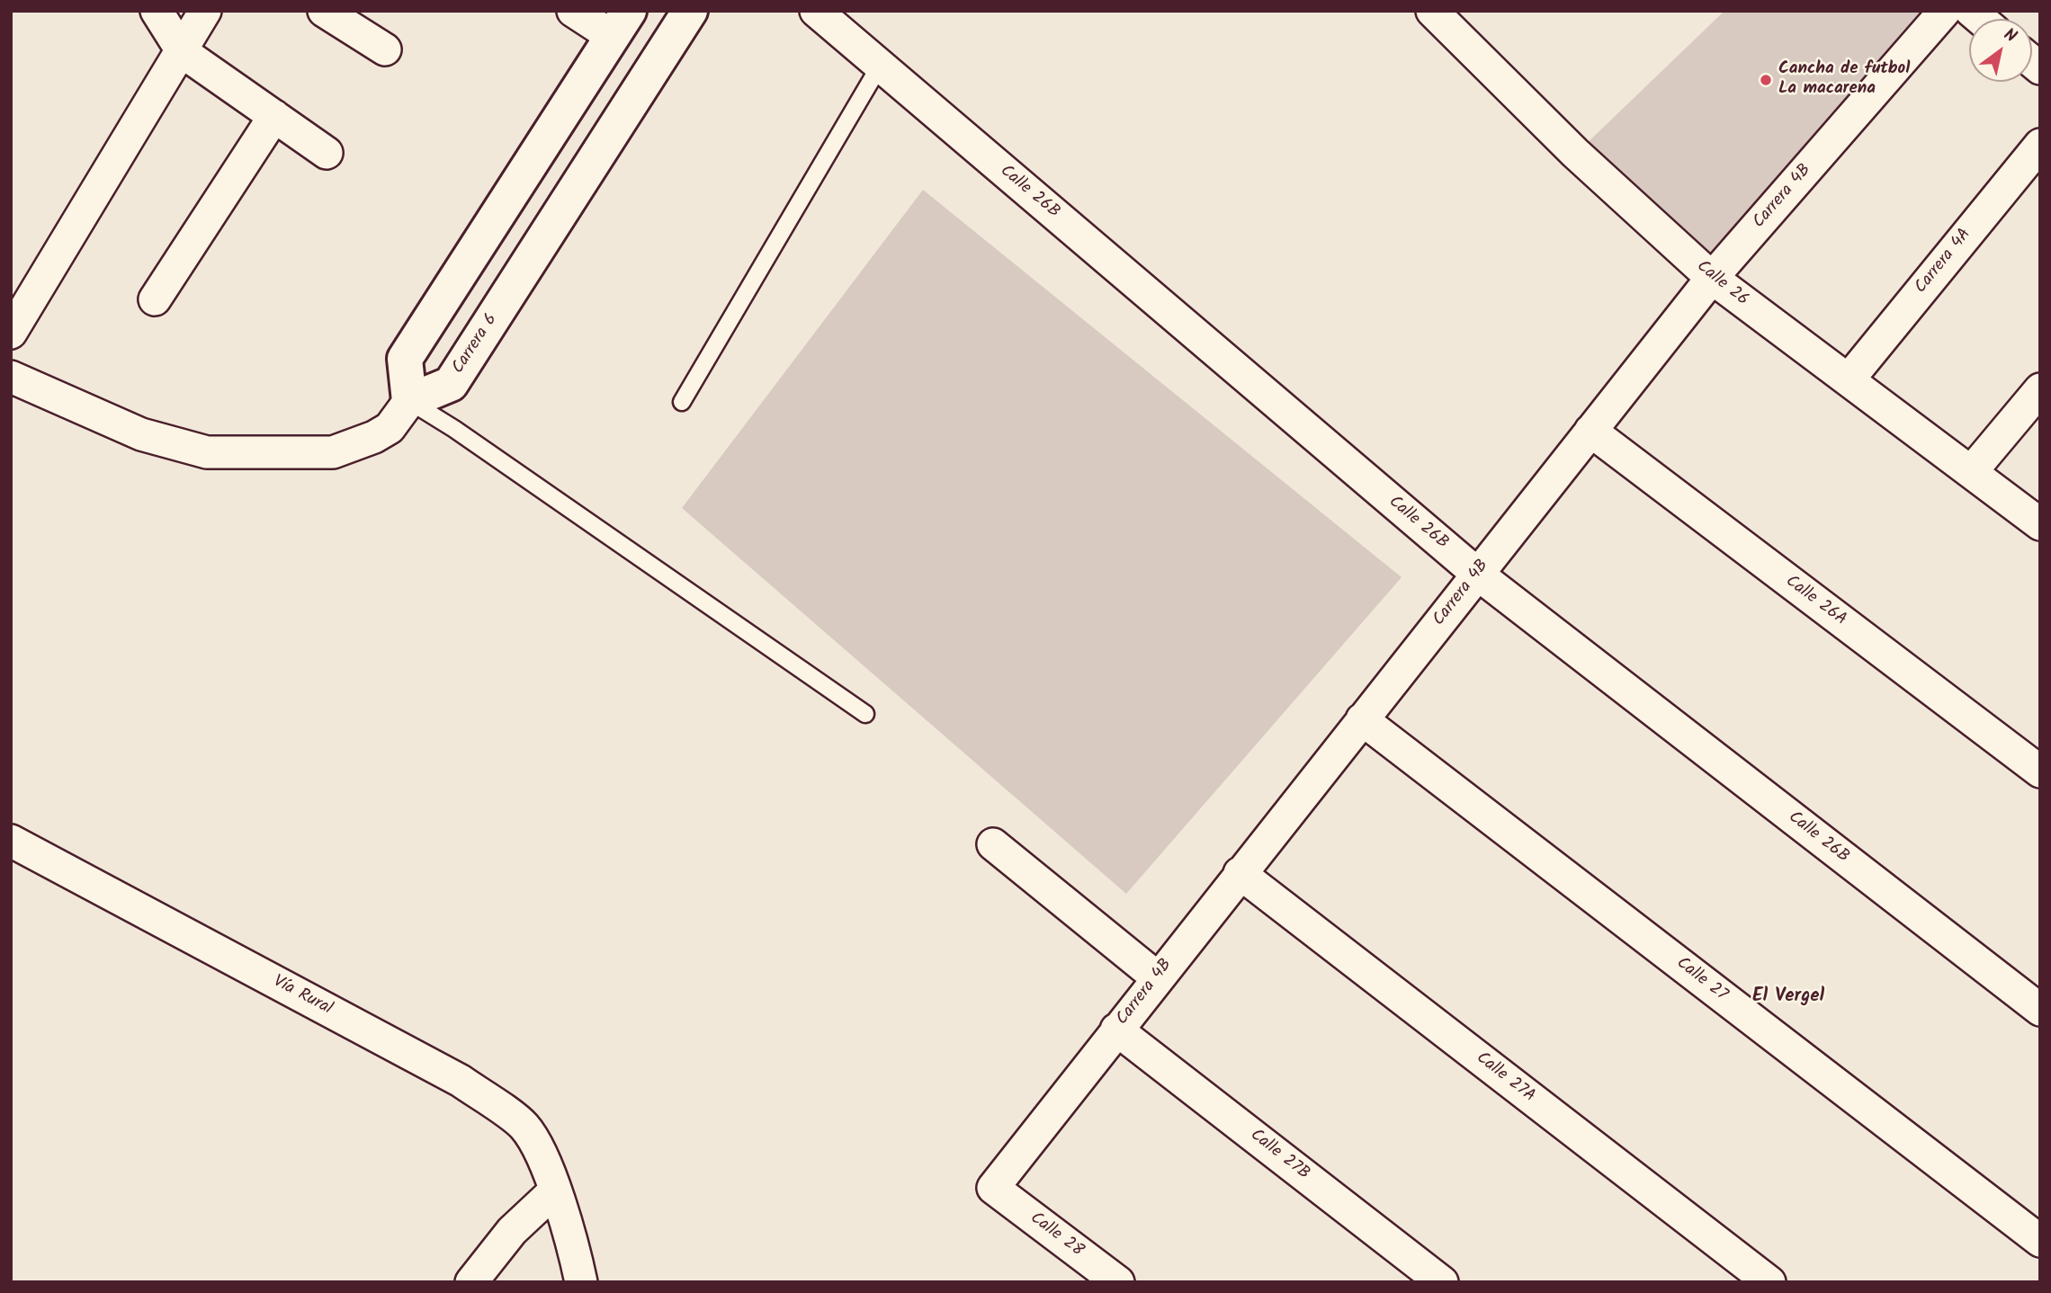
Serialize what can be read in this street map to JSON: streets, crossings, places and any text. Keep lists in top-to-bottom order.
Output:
{
  "streets": {
    "street": [
      "Calle 26B",
      "Carrera 4B",
      "Carrera 4A",
      "Calle 26",
      "Carrera 6",
      "Calle 26A",
      "Calle 27",
      "Vía Rural",
      "Calle 27A",
      "Calle 27B",
      "Calle 28"
    ]
  },
  "crossings": [
    ["Calle 26B", "Carrera 4B"],
    ["Carrera 4B", "Calle 26"],
    ["Carrera 4B", "Calle 26A"],
    ["Carrera 4B", "Calle 27"],
    ["Carrera 4B", "Calle 27A"],
    ["Carrera 4B", "Calle 27B"],
    ["Carrera 4B", "Calle 28"],
    ["Carrera 4A", "Calle 26"]
  ],
  "districts": ["El Vergel"],
  "places": ["Cancha de futbol La macarena"],
  "north": "top right"
}
